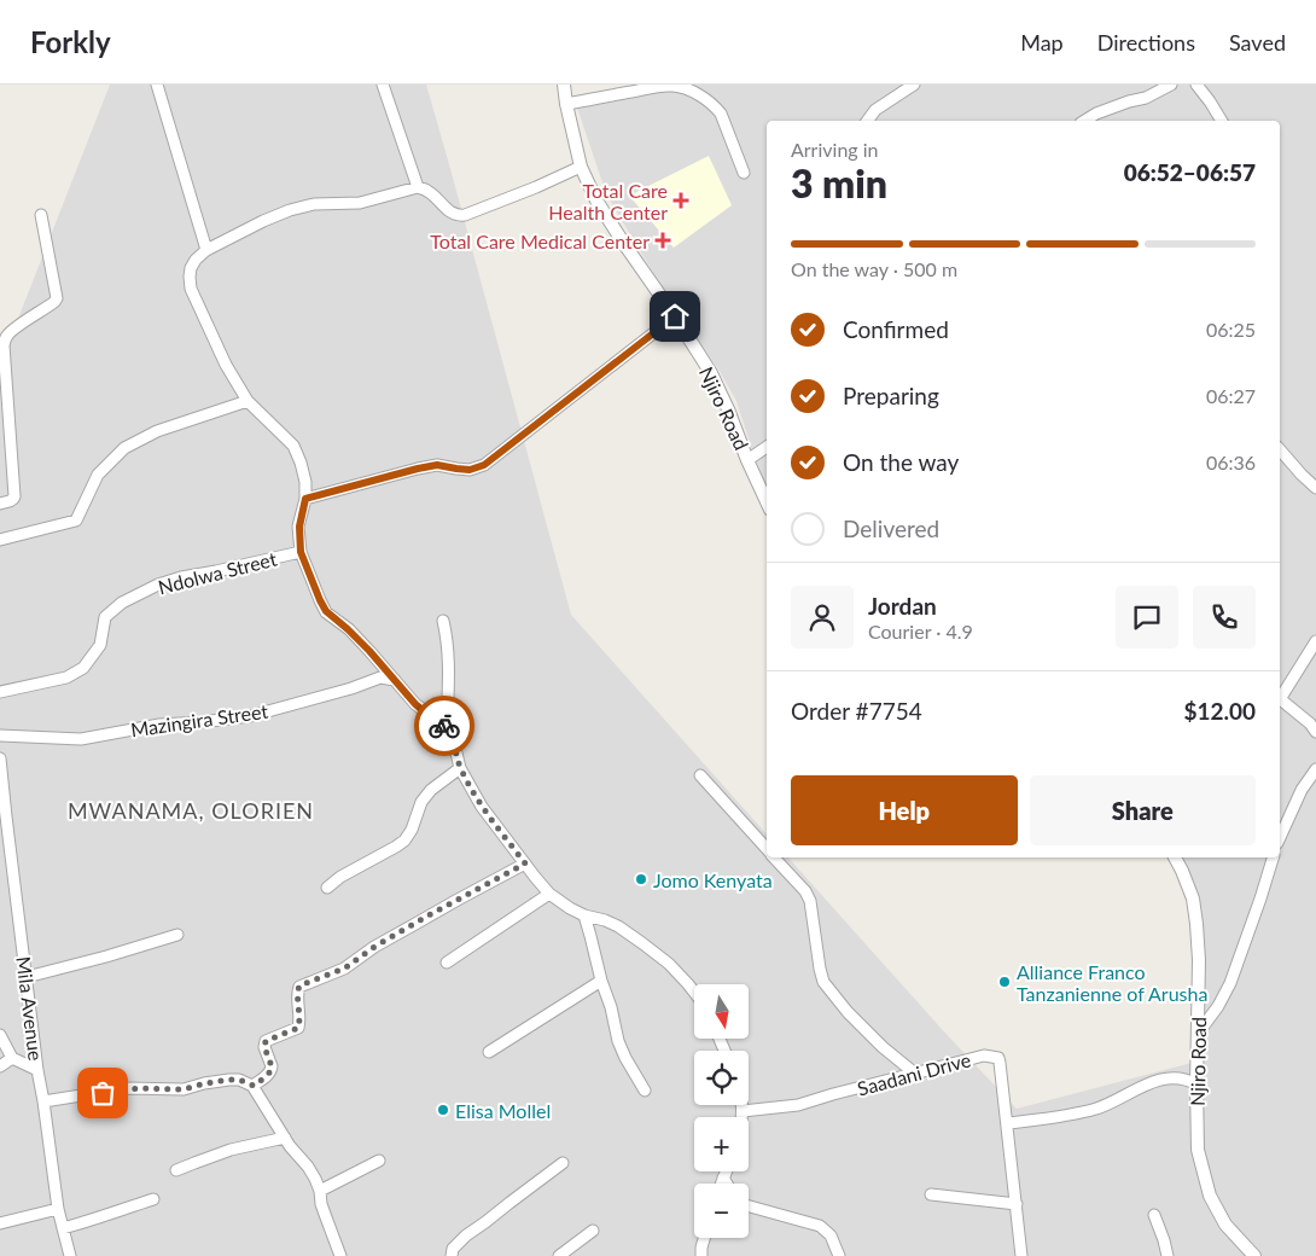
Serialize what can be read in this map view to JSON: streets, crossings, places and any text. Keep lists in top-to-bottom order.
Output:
{
  "streets": {
    "street": [
      "Njiro Road",
      "Ndolwa Street",
      "Mazingira Street",
      "Mila Avenue",
      "Saadani Drive"
    ]
  },
  "districts": ["MWANAMA, OLORIEN"],
  "places": {
    "health": ["Total Care Health Center", "Total Care Medical Center"],
    "other": ["Jomo Kenyata", "Alliance Franco Tanzanienne of Arusha", "Elisa Mollel"]
  },
  "north": "bottom",
  "page": {
    "header": "Forkly",
    "nav": ["Map", "Directions", "Saved"],
    "heading": ["3 min", "Arriving in", "06:52–06:57"],
    "panel": [
      "Jordan",
      "Courier · 4.9",
      "Order #7754",
      "$12.00"
    ],
    "bar": "On the way · 500 m",
    "list": [
      ["Confirmed", "06:25"],
      ["Preparing", "06:27"],
      ["On the way", "06:36"],
      "Delivered"
    ],
    "buttons": ["Help", "Share"],
    "map_buttons": ["+", "−"]
  }
}
